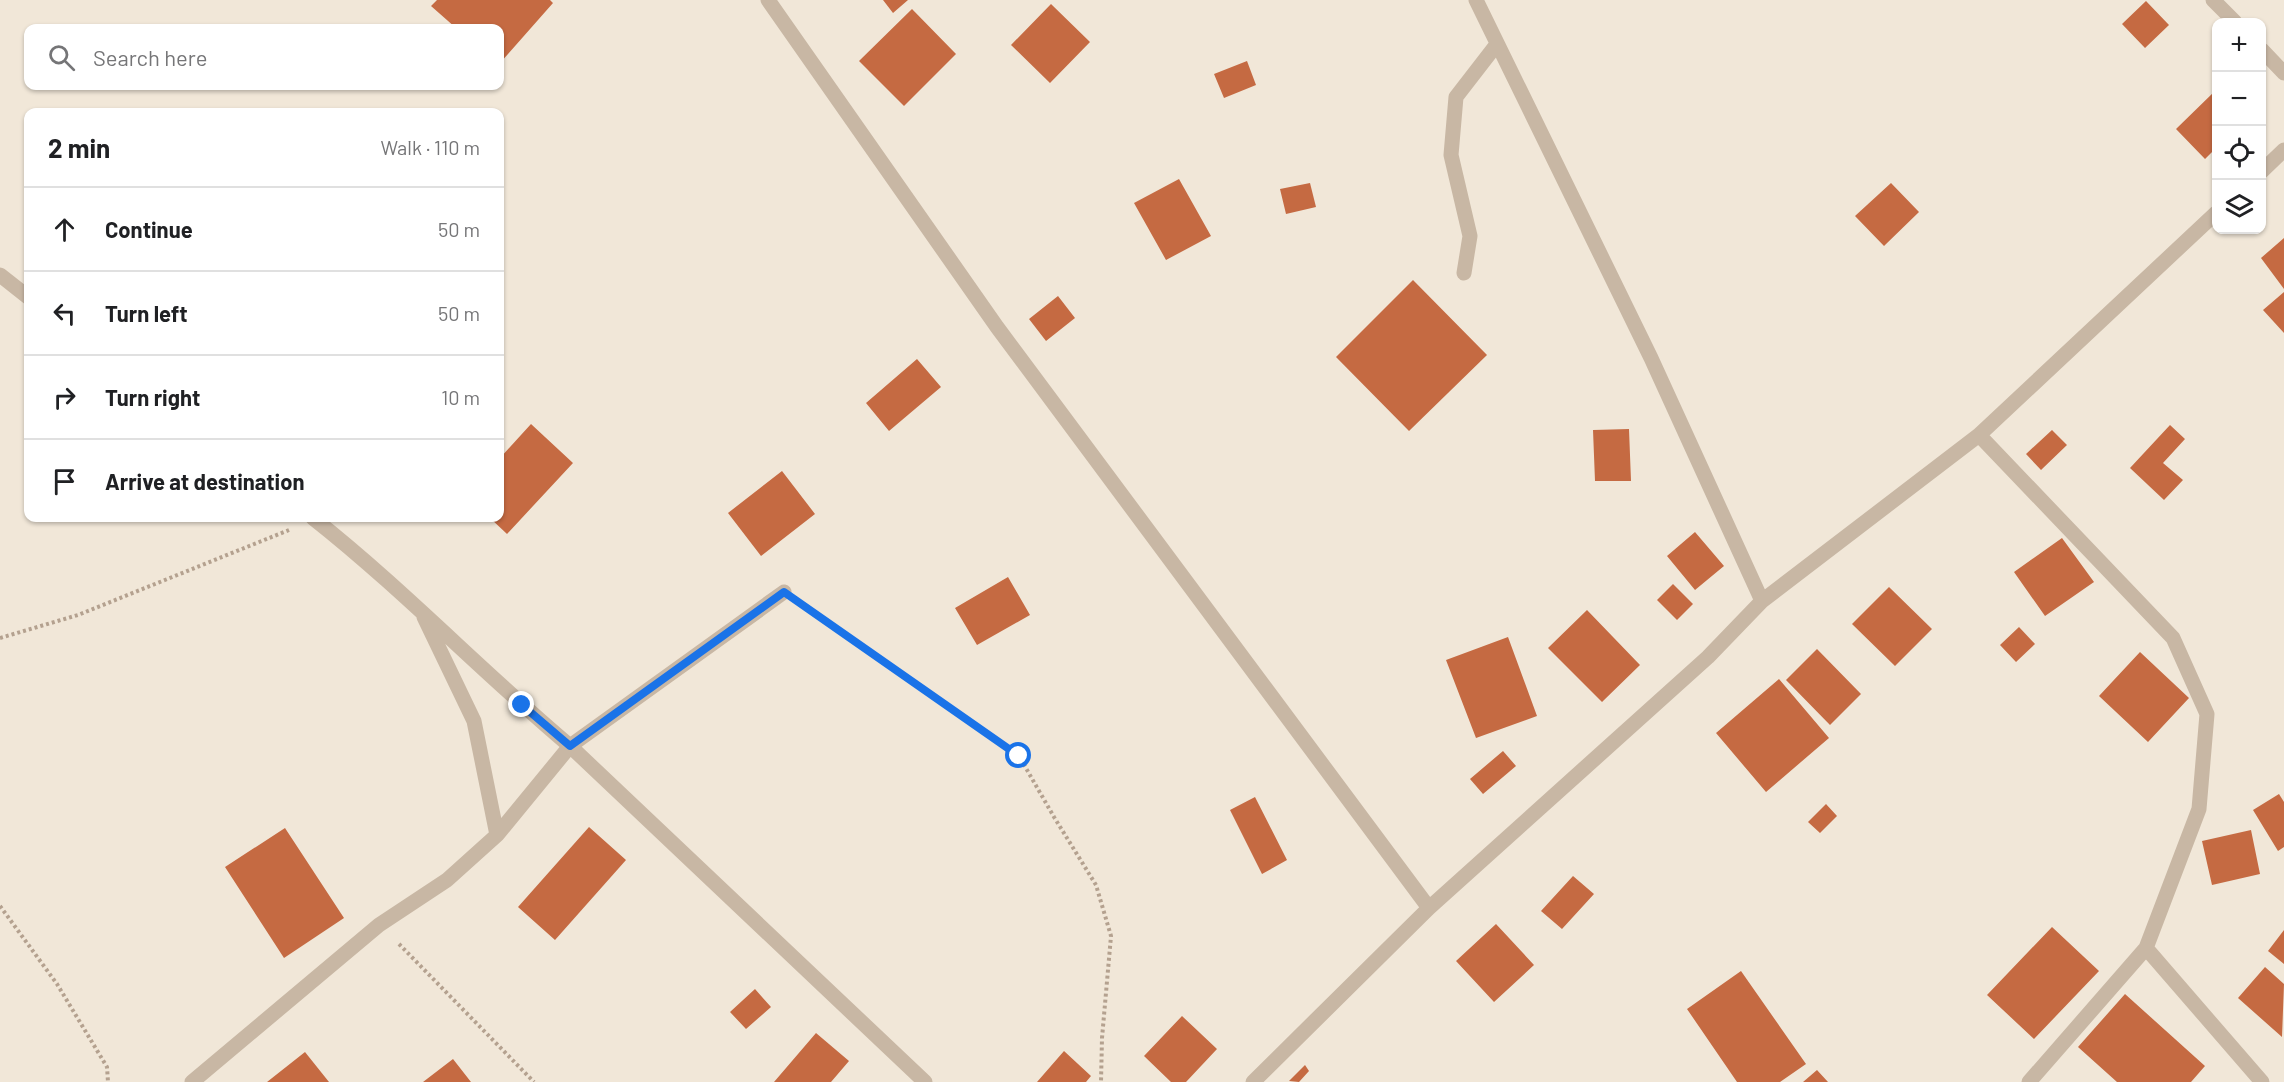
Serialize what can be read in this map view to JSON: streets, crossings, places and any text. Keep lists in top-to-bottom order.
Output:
{
  "page": {
    "map_buttons": ["+", "−"],
    "search": "Search here",
    "heading": ["2 min", "Walk · 110 m"],
    "list": [
      ["Continue", "50 m"],
      ["Turn left", "50 m"],
      ["Turn right", "10 m"],
      "Arrive at destination"
    ]
  }
}
